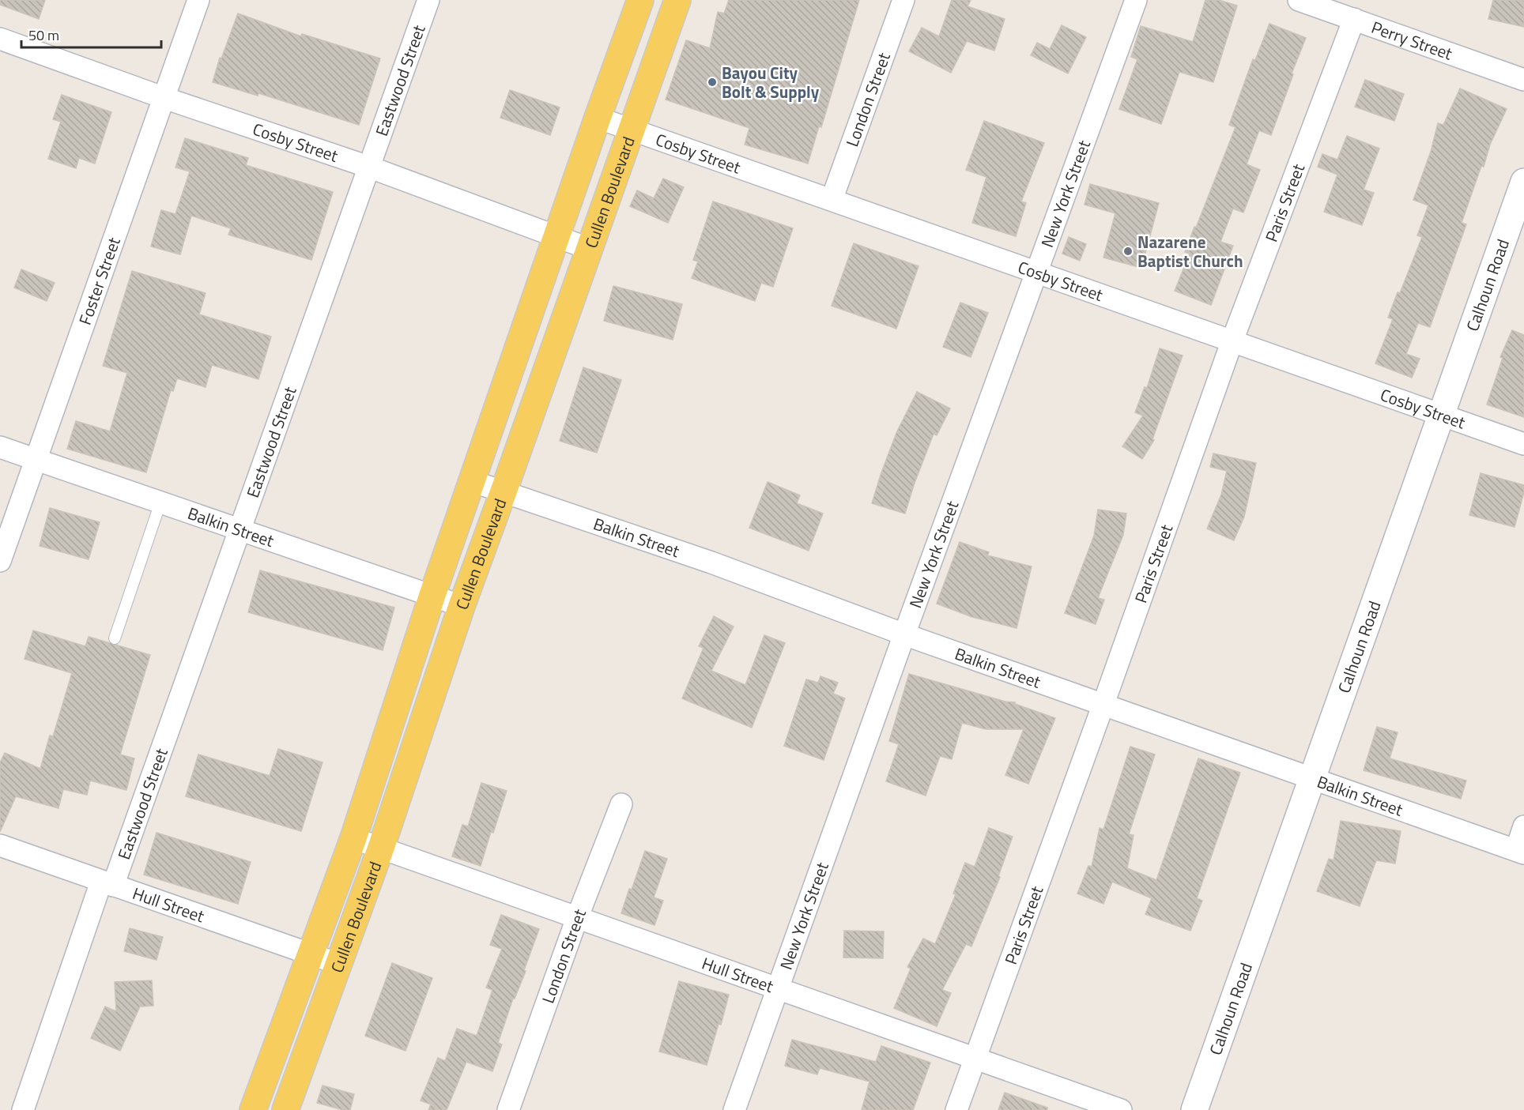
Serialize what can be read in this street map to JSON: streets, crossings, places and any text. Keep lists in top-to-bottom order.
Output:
{
  "streets": {
    "main road": ["Cullen Boulevard"],
    "street": [
      "Perry Street",
      "Eastwood Street",
      "London Street",
      "Cosby Street",
      "New York Street",
      "Paris Street",
      "Foster Street",
      "Calhoun Road",
      "Balkin Street",
      "Hull Street"
    ]
  },
  "crossings": [
    ["Perry Street", "Paris Street"],
    ["Eastwood Street", "Cosby Street"],
    ["Eastwood Street", "Balkin Street"],
    ["Eastwood Street", "Hull Street"],
    ["London Street", "Cosby Street"],
    ["London Street", "Hull Street"],
    ["Cosby Street", "Cullen Boulevard"],
    ["Cosby Street", "New York Street"],
    ["Cosby Street", "Paris Street"],
    ["Cosby Street", "Foster Street"],
    ["Cosby Street", "Calhoun Road"],
    ["Cullen Boulevard", "Balkin Street"],
    ["Cullen Boulevard", "Hull Street"],
    ["New York Street", "Balkin Street"],
    ["New York Street", "Hull Street"],
    ["Paris Street", "Balkin Street"],
    ["Paris Street", "Hull Street"],
    ["Foster Street", "Balkin Street"],
    ["Calhoun Road", "Balkin Street"]
  ],
  "places": ["Bayou City Bolt & Supply", "Nazarene Baptist Church"],
  "scale_bar": "50 m"
}
